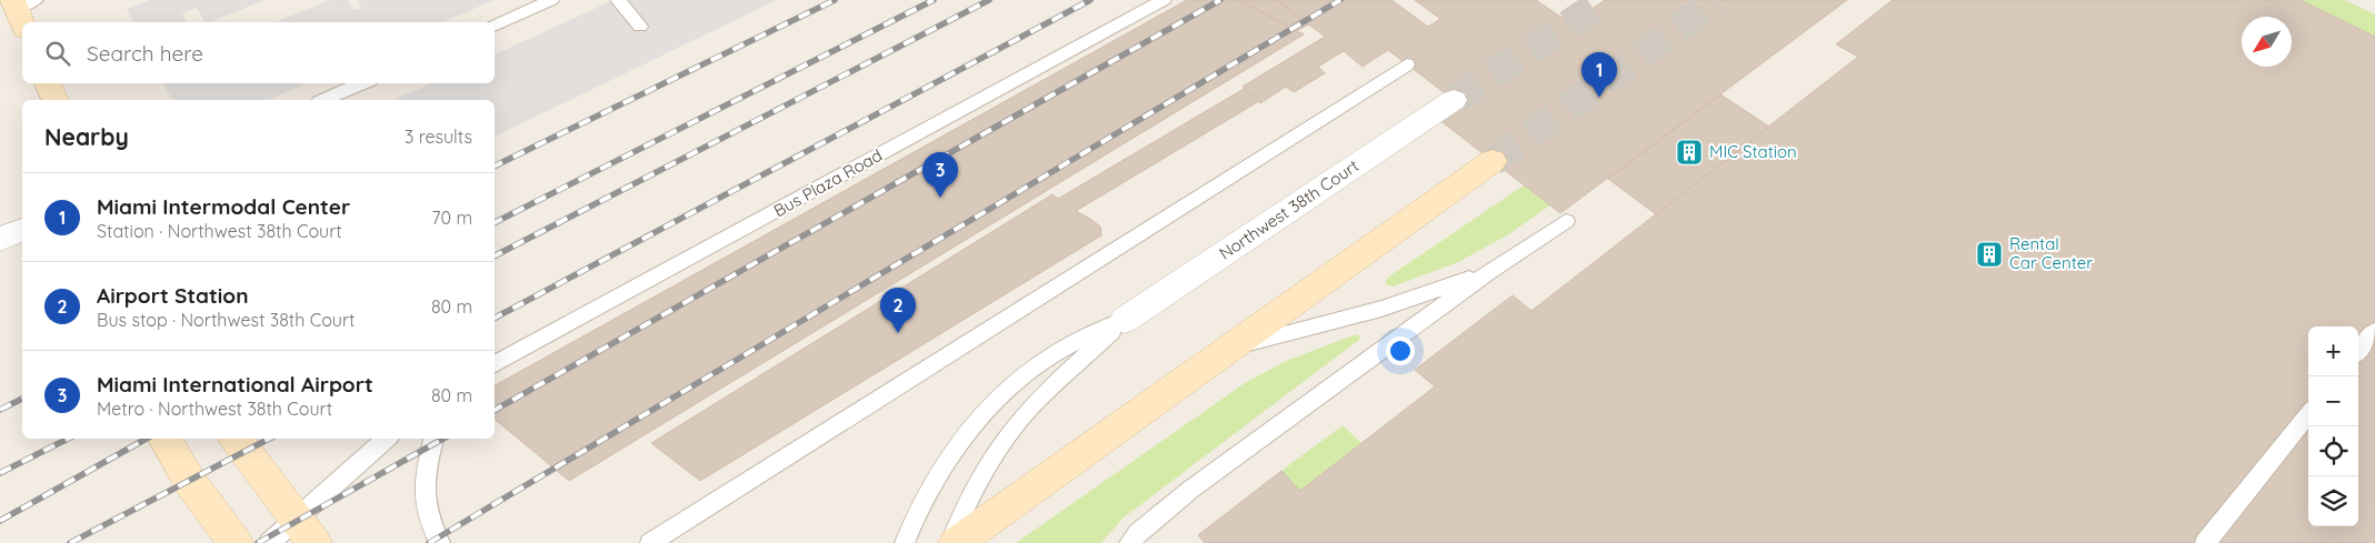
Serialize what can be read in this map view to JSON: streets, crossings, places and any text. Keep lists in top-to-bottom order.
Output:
{
  "streets": {
    "street": ["Northwest 38th Court"],
    "lane": ["Bus Plaza Road"]
  },
  "places": {
    "building": ["MIC Station", "Rental Car Center"]
  },
  "north": "bottom left",
  "page": {
    "search": "Search here",
    "pins": ["1", "3", "2"],
    "heading": ["Nearby", "3 results"],
    "list": [
      {
        "mark": "1",
        "name": "Miami Intermodal Center",
        "note": "Station · Northwest 38th Court",
        "value": "70 m"
      },
      {
        "mark": "2",
        "name": "Airport Station",
        "note": "Bus stop · Northwest 38th Court",
        "value": "80 m"
      },
      {
        "mark": "3",
        "name": "Miami International Airport",
        "note": "Metro · Northwest 38th Court",
        "value": "80 m"
      }
    ],
    "map_buttons": ["+", "−"]
  }
}
